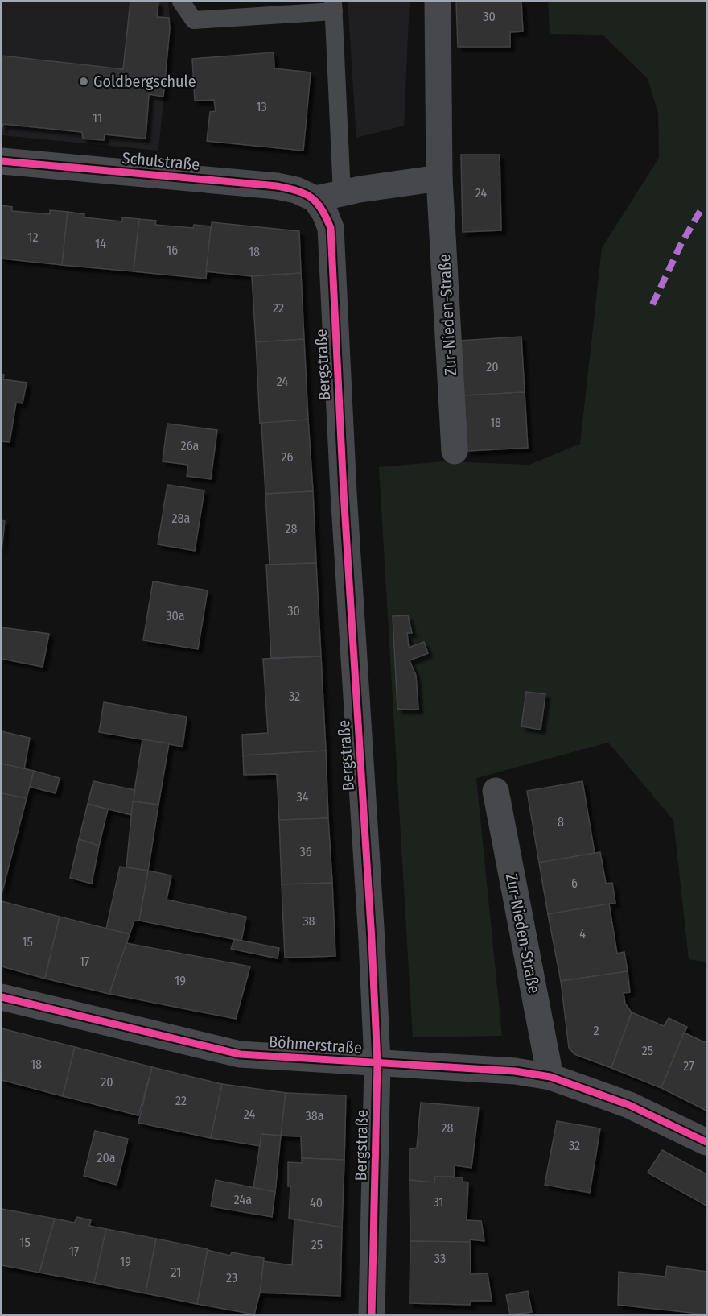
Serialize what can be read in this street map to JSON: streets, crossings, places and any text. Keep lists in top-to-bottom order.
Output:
{
  "streets": {
    "street": [
      "Schulstraße",
      "Zur-Nieden-Straße",
      "Bergstraße",
      "Böhmerstraße"
    ]
  },
  "crossings": [
    ["Schulstraße", "Bergstraße"],
    ["Zur-Nieden-Straße", "Böhmerstraße"],
    ["Bergstraße", "Böhmerstraße"]
  ],
  "places": ["Goldbergschule"],
  "house_numbers": [
    "30",
    "13",
    "11",
    "24",
    "12",
    "14",
    "16",
    "18",
    "22",
    "20",
    "24",
    "18",
    "26a",
    "26",
    "28a",
    "28",
    "30",
    "30a",
    "32",
    "34",
    "8",
    "36",
    "6",
    "38",
    "4",
    "15",
    "17",
    "19",
    "2",
    "25",
    "18",
    "27",
    "20",
    "22",
    "24",
    "38a",
    "28",
    "32",
    "20a",
    "24a",
    "31",
    "40",
    "15",
    "25",
    "17",
    "33",
    "19",
    "21",
    "23"
  ]
}
